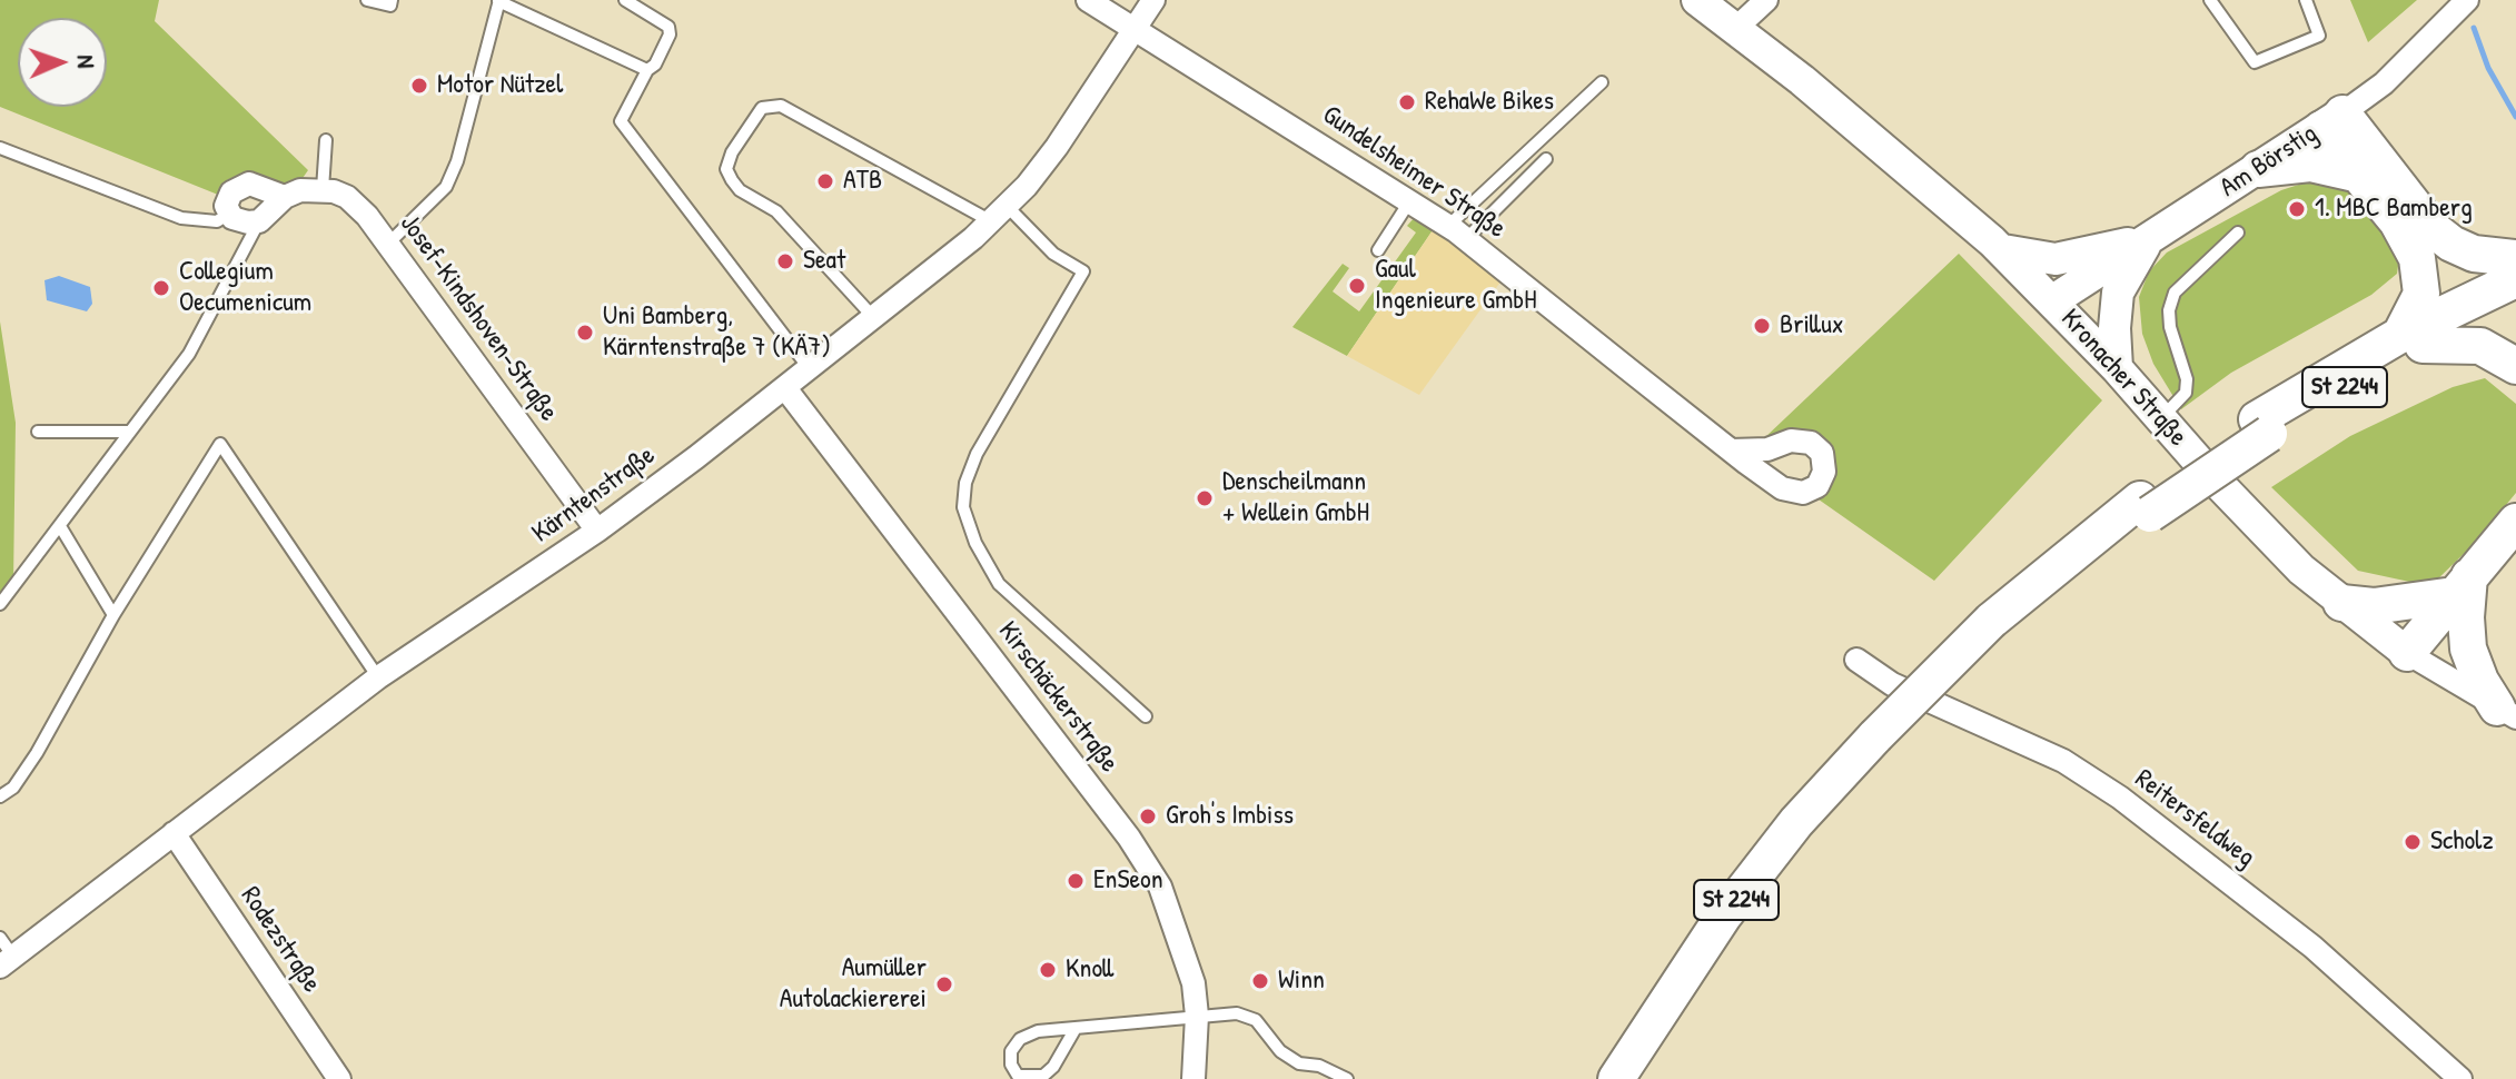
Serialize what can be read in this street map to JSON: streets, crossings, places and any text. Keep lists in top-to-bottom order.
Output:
{
  "streets": {
    "main road": ["St 2244"],
    "street": [
      "Am Börstig",
      "Gundelsheimer Straße",
      "Josef-Kindshoven-Straße",
      "Kronacher Straße",
      "Kärntenstraße",
      "Kirschäckerstraße",
      "Reitersfeldweg",
      "Rodezstraße"
    ]
  },
  "crossings": [
    ["Am Börstig", "Kronacher Straße"],
    ["Gundelsheimer Straße", "Kärntenstraße"],
    ["Josef-Kindshoven-Straße", "Kärntenstraße"],
    ["Kärntenstraße", "Kirschäckerstraße"],
    ["Kärntenstraße", "Rodezstraße"]
  ],
  "places": [
    "Motor Nützel",
    "RehaWe Bikes",
    "ATB",
    "1. MBC Bamberg",
    "Seat",
    "Gaul Ingenieure GmbH",
    "Collegium Oecumenicum",
    "Brillux",
    "Uni Bamberg, Kärntenstraße 7 (KÄ7)",
    "Denscheilmann + Wellein GmbH",
    "Groh's Imbiss",
    "Scholz",
    "EnSeon",
    "Knoll",
    "Winn",
    "Aumüller Autolackiererei"
  ],
  "north": "right"
}
